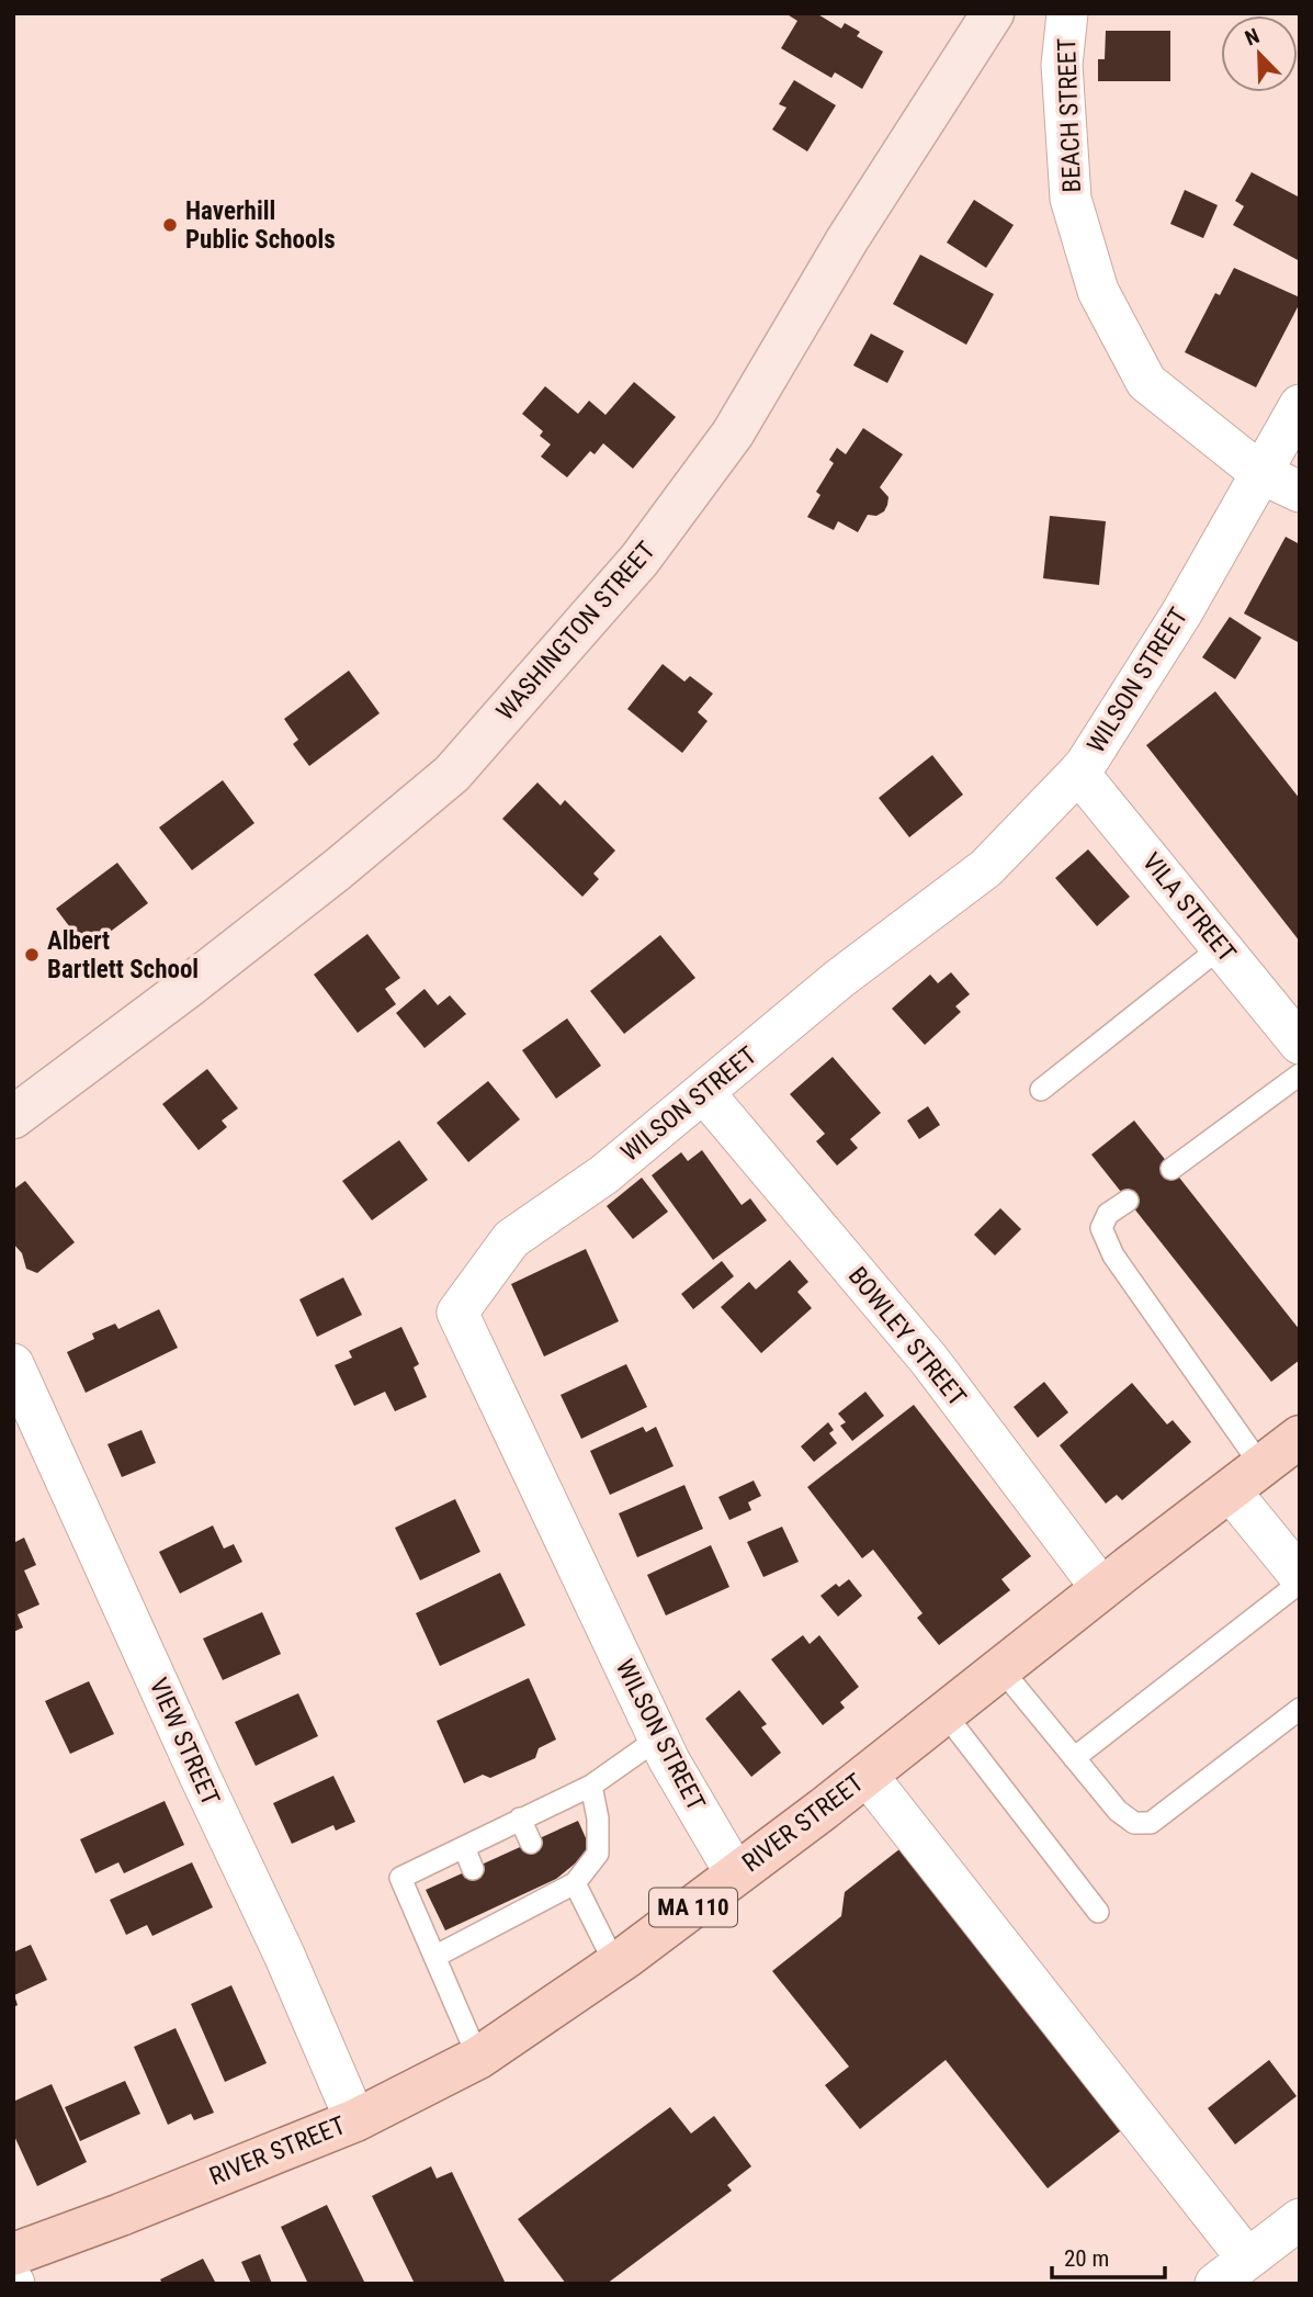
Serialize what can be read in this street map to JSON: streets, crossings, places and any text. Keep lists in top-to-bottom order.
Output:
{
  "streets": {
    "main road": ["RIVER STREET", "MA 110"],
    "street": [
      "BEACH STREET",
      "WASHINGTON STREET",
      "WILSON STREET",
      "VILA STREET",
      "BOWLEY STREET",
      "VIEW STREET"
    ]
  },
  "crossings": [
    ["BEACH STREET", "WILSON STREET"],
    ["WILSON STREET", "VILA STREET"],
    ["WILSON STREET", "BOWLEY STREET"],
    ["WILSON STREET", "RIVER STREET"],
    ["BOWLEY STREET", "RIVER STREET"],
    ["VIEW STREET", "RIVER STREET"]
  ],
  "places": ["Haverhill Public Schools", "Albert Bartlett School"],
  "scale_bar": "20 m",
  "north": "top left"
}
